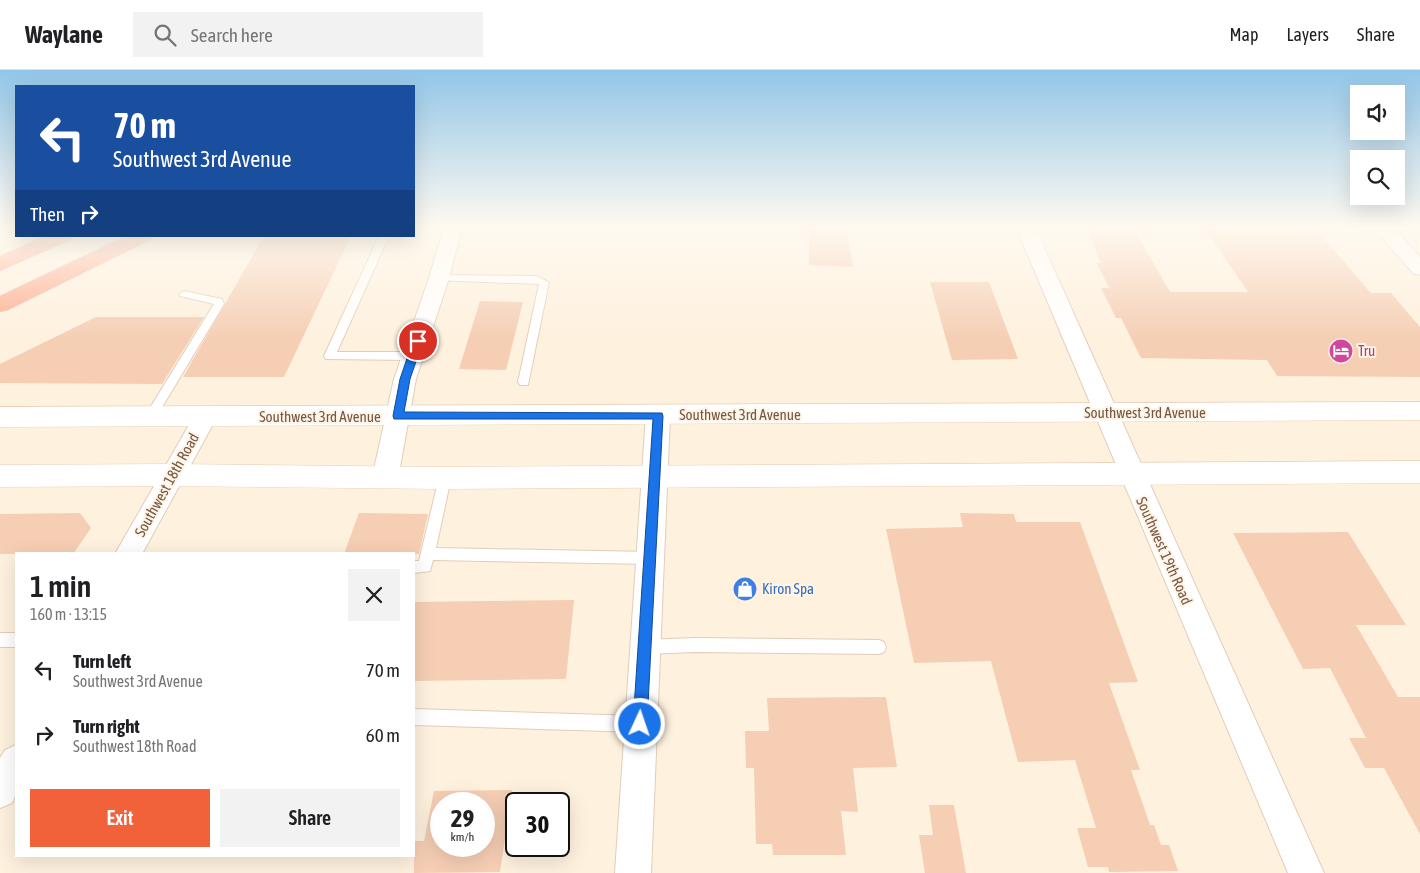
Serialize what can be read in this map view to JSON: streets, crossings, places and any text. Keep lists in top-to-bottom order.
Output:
{
  "streets": {
    "main road": ["Southwest 3rd Avenue"],
    "street": ["Southwest 18th Road", "Southwest 19th Road"]
  },
  "crossings": [
    ["Southwest 3rd Avenue", "Southwest 18th Road"],
    ["Southwest 3rd Avenue", "Southwest 19th Road"]
  ],
  "places": {
    "hotel": ["Tru"],
    "shop": ["Kiron Spa"]
  },
  "page": {
    "header": "Waylane",
    "search": "Search here",
    "nav": ["Map", "Layers", "Share"],
    "turn": ["70 m", "Southwest 3rd Avenue"],
    "then": "Then",
    "heading": ["1 min", "160 m · 13:15"],
    "list": [
      {
        "name": "Turn left",
        "note": "Southwest 3rd Avenue",
        "value": "70 m"
      },
      {
        "name": "Turn right",
        "note": "Southwest 18th Road",
        "value": "60 m"
      }
    ],
    "buttons": ["Exit", "Share"],
    "speed": "29 km/h",
    "limit": "30"
  }
}
